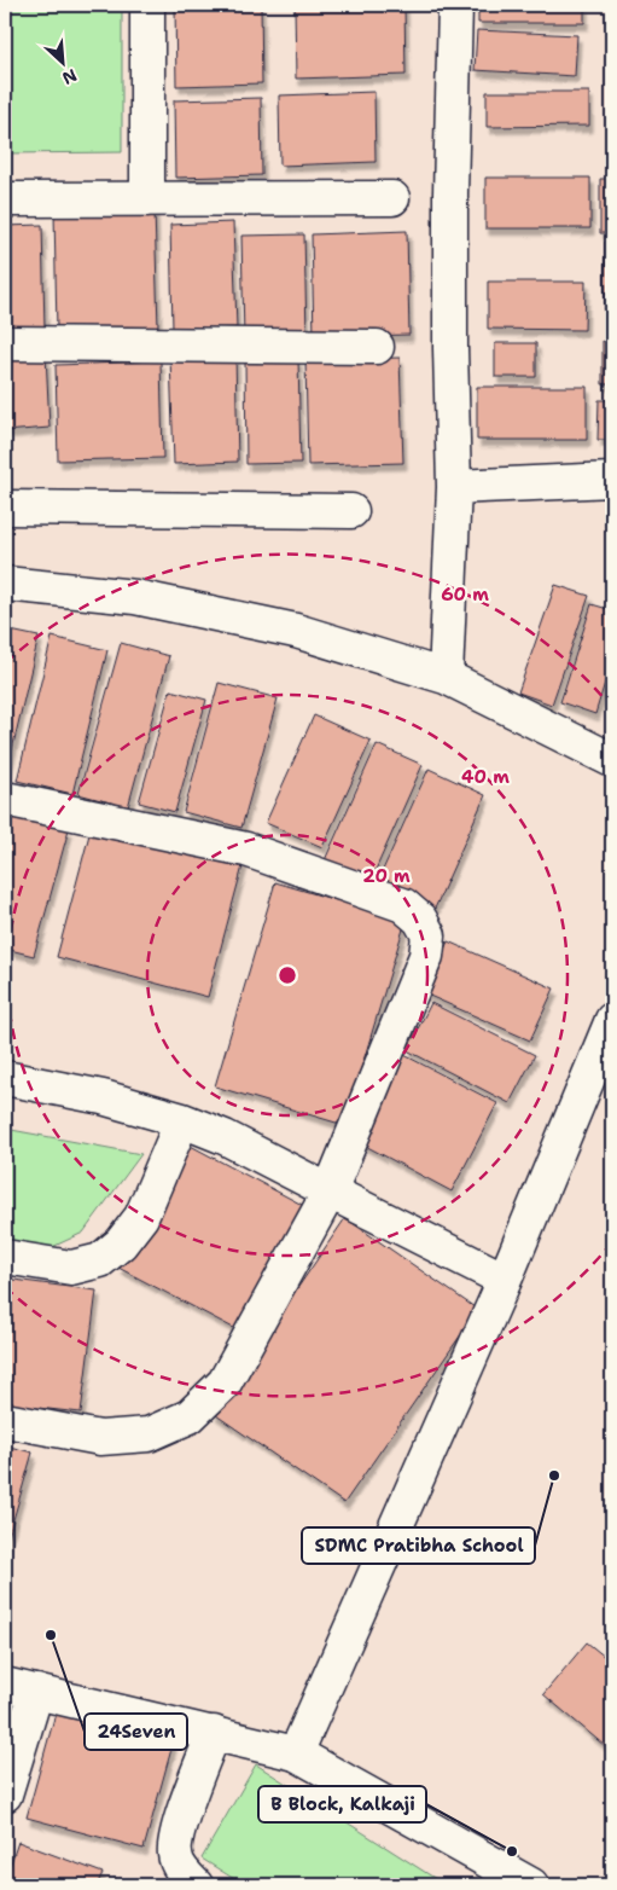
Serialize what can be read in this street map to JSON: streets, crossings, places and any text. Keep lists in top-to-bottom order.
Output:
{
  "places": ["SDMC Pratibha School", "24Seven", "B Block, Kalkaji"],
  "north": "bottom right",
  "rings": ["60 m", "40 m", "20 m"]
}
